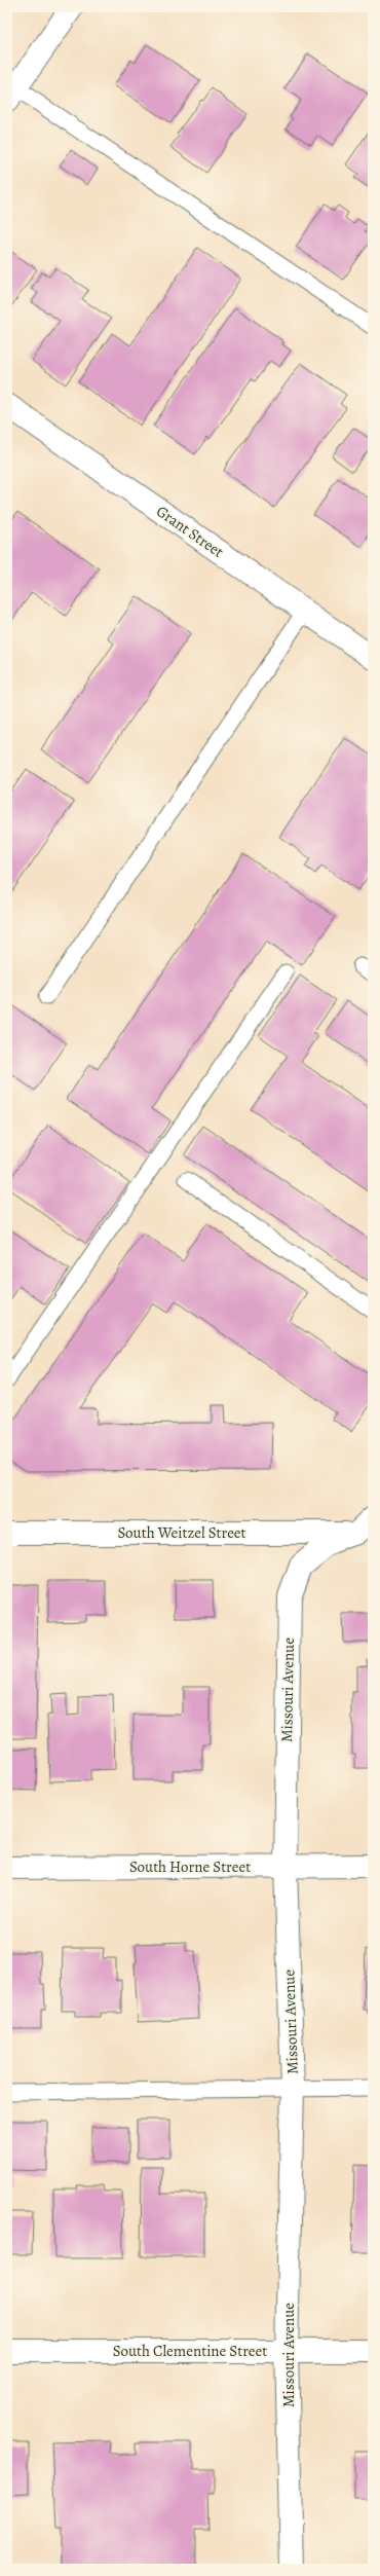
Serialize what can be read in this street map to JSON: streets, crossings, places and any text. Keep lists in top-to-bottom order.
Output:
{
  "streets": {
    "street": [
      "Grant Street",
      "South Weitzel Street",
      "Missouri Avenue",
      "South Horne Street",
      "South Clementine Street"
    ]
  },
  "crossings": [
    ["South Weitzel Street", "Missouri Avenue"],
    ["Missouri Avenue", "South Horne Street"],
    ["Missouri Avenue", "South Clementine Street"]
  ]
}
